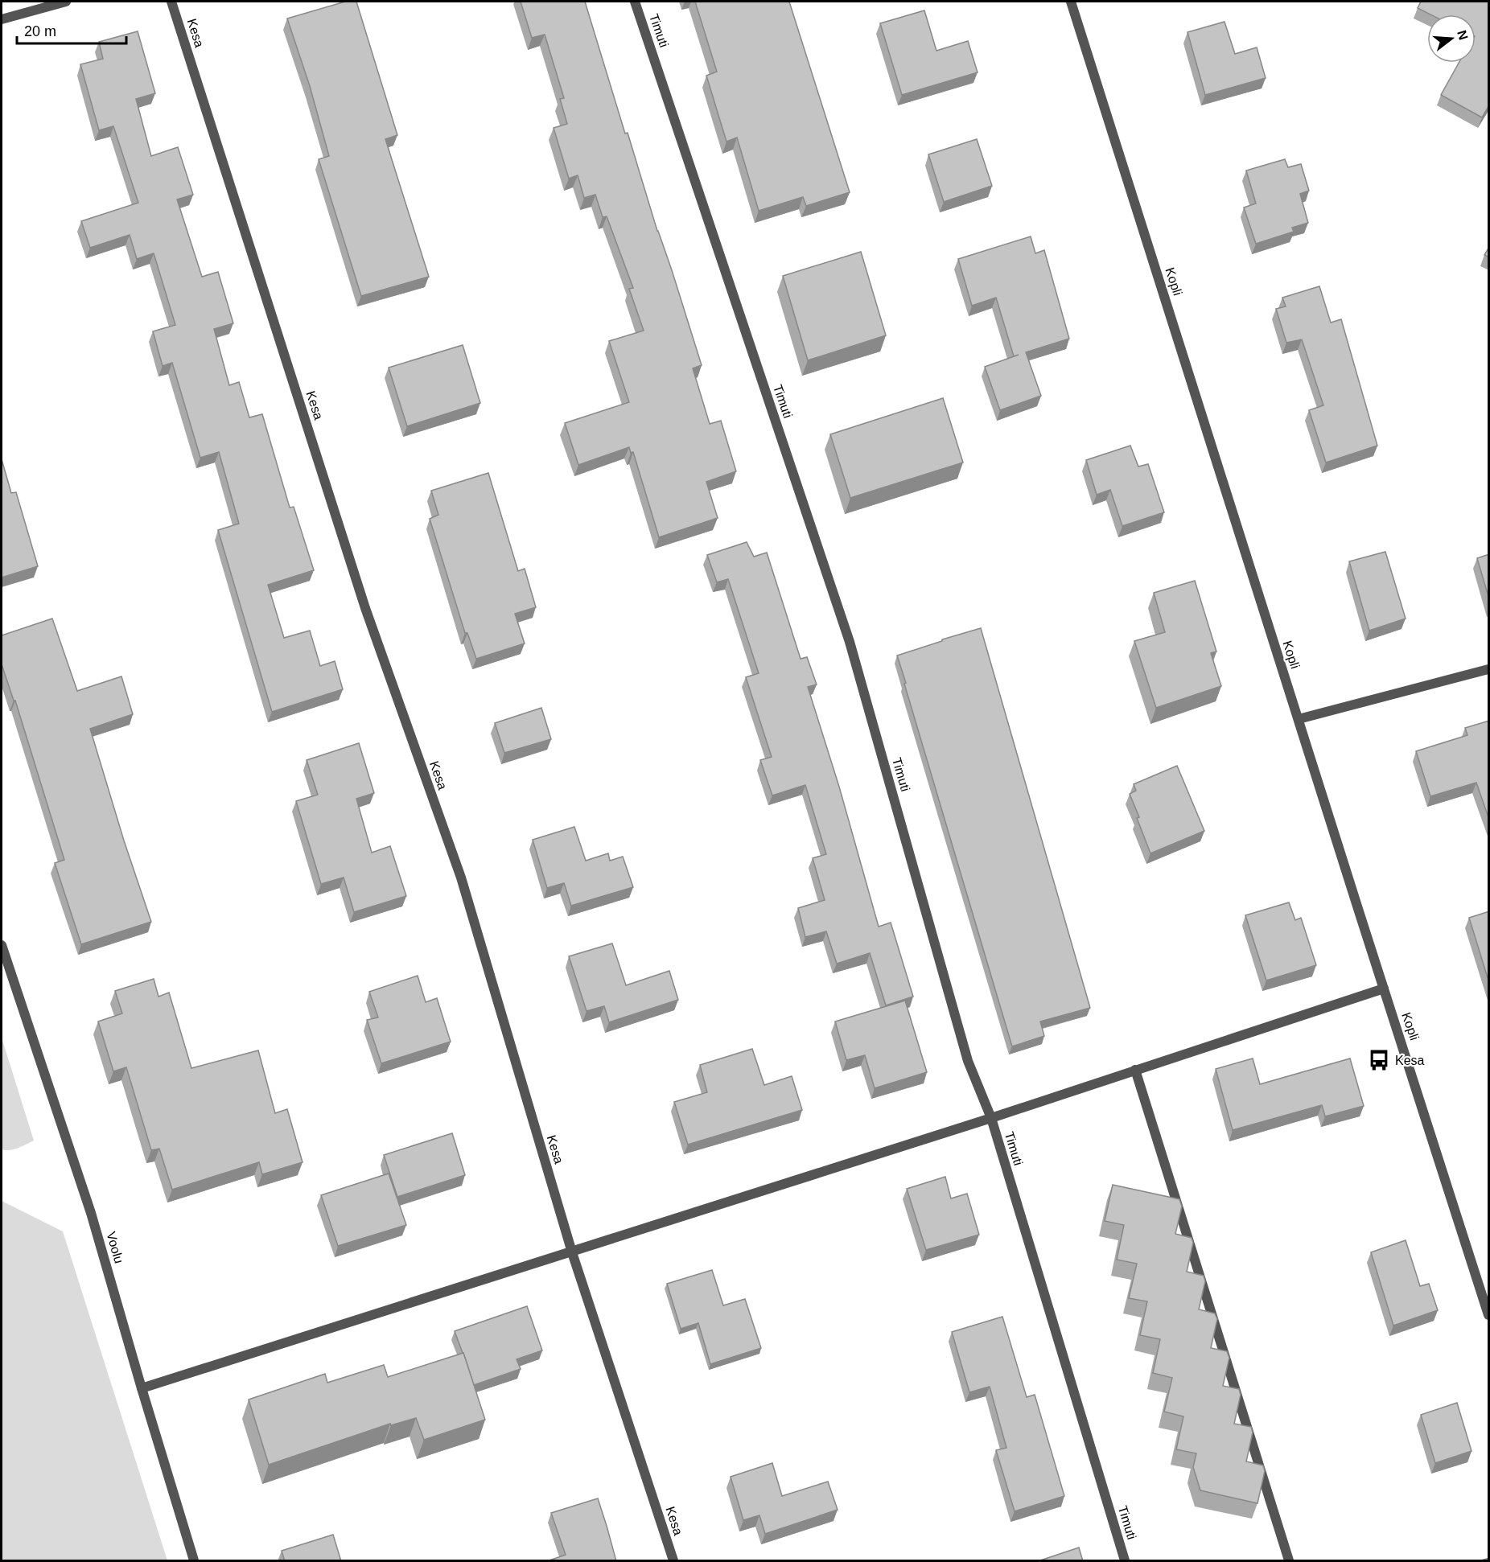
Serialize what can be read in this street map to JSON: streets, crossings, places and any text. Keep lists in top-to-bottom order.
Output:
{
  "streets": {
    "street": [
      "Timuti",
      "Kesa",
      "Kopli",
      "Voolu"
    ]
  },
  "places": {
    "bus stop": ["Kesa"]
  },
  "scale_bar": "20 m",
  "north": "right"
}
